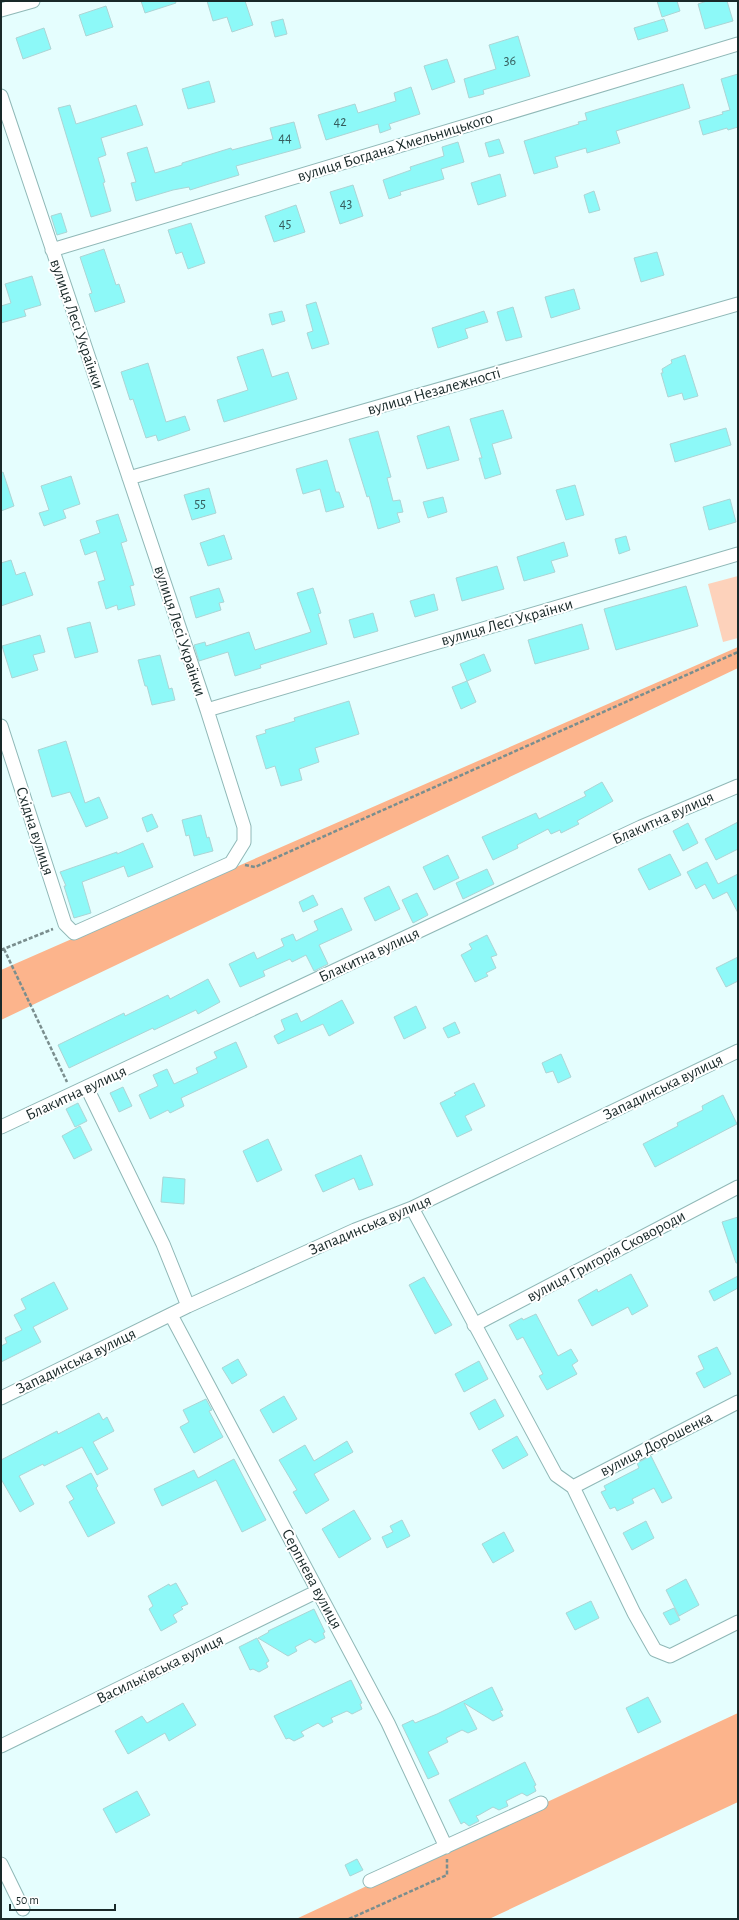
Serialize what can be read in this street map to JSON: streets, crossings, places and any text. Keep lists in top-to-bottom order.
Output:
{
  "streets": {
    "street": [
      "вулиця Богдана Хмельницького",
      "вулиця Лесі Українки",
      "вулиця Незалежності",
      "Блакитна вулиця",
      "Східна вулиця",
      "Западинська вулиця",
      "вулиця Григорія Сковороди",
      "вулиця Дорошенка",
      "Серпнева вулиця",
      "Васильківська вулиця"
    ]
  },
  "crossings": [
    ["вулиця Богдана Хмельницького", "вулиця Лесі Українки"],
    ["вулиця Лесі Українки", "вулиця Незалежності"],
    ["Западинська вулиця", "Серпнева вулиця"],
    ["Серпнева вулиця", "Васильківська вулиця"]
  ],
  "house_numbers": [
    "36",
    "42",
    "44",
    "43",
    "45",
    "55"
  ],
  "scale_bar": "50 m"
}
